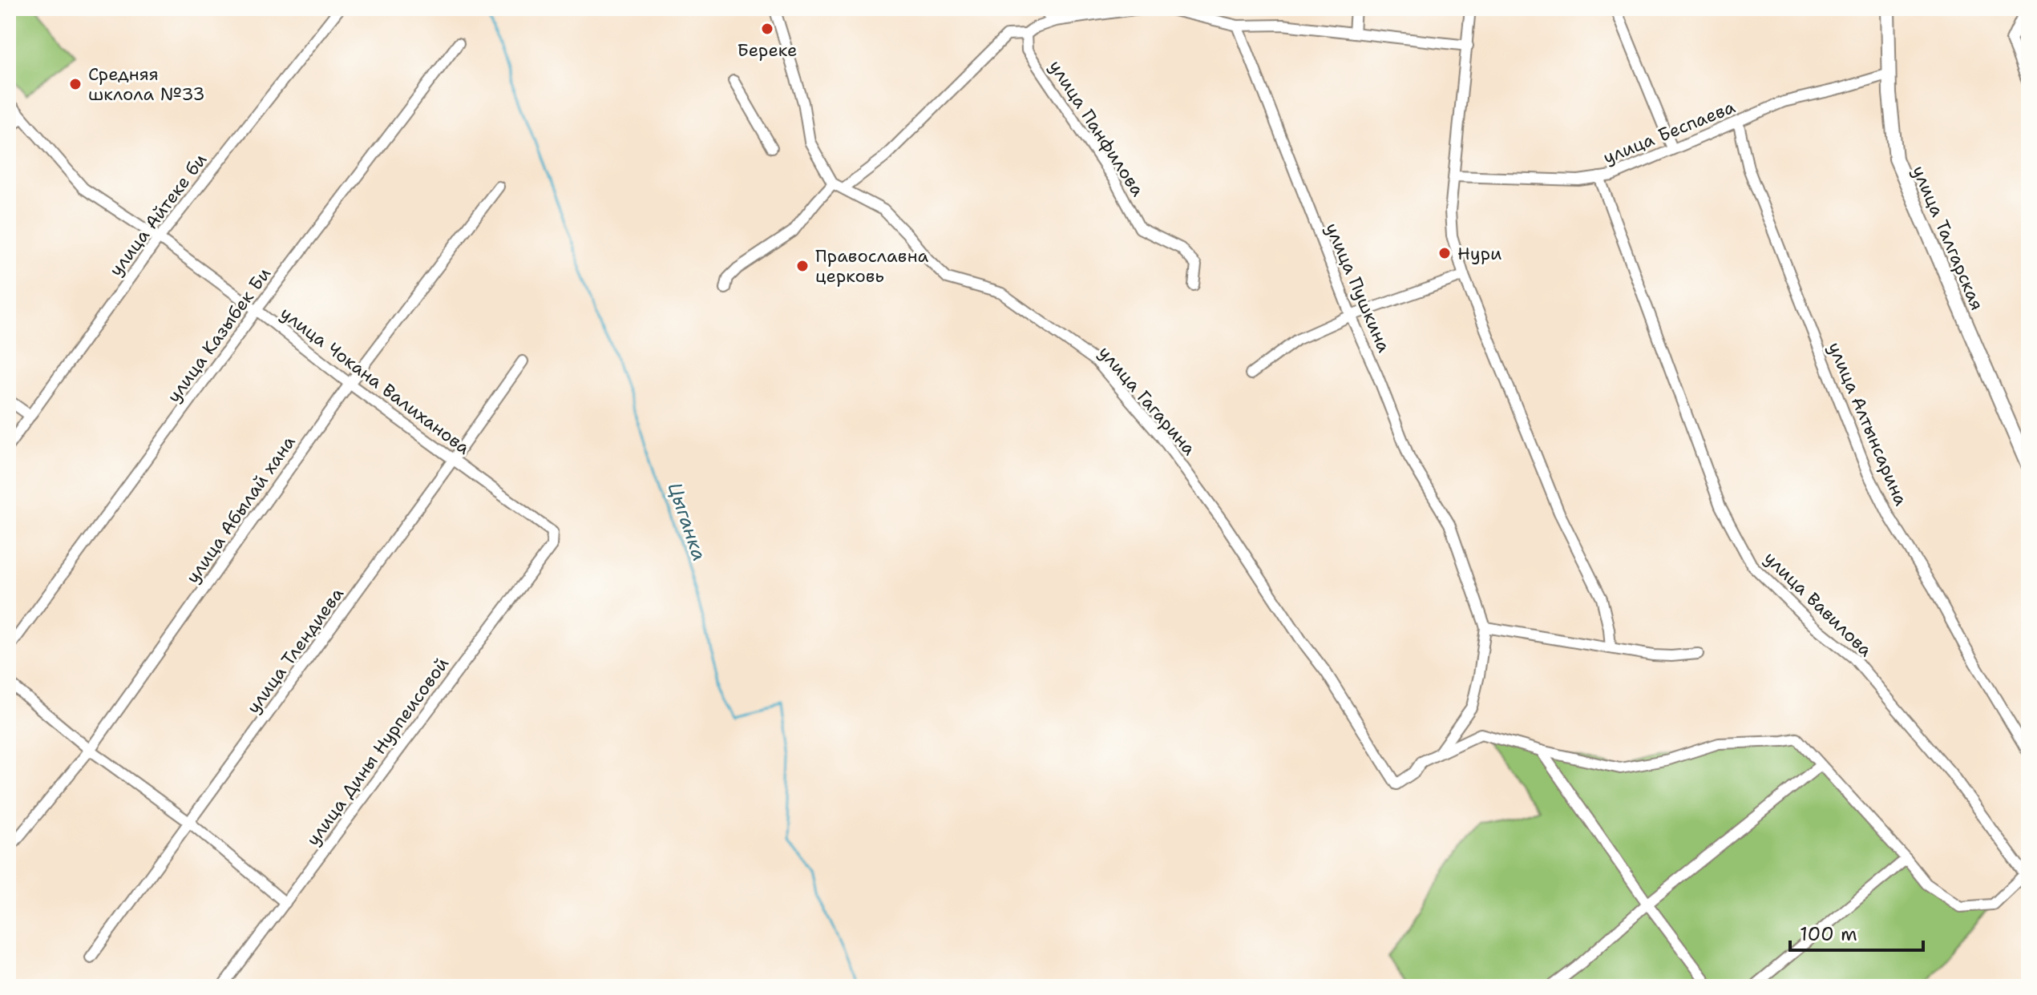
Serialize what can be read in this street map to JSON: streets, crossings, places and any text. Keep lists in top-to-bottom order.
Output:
{
  "streets": {
    "street": [
      "улица Панфилова",
      "улица Беспаева",
      "улица Айтеке би",
      "улица Талгарская",
      "улица Пушкина",
      "улица Казыбек Би",
      "улица Чокана Валиханова",
      "улица Гагарина",
      "улица Алтынсарина",
      "улица Абылай хана",
      "улица Вавилова",
      "улица Тлендиева",
      "улица Дины Нурпеисовой"
    ]
  },
  "crossings": [
    ["улица Беспаева", "улица Талгарская"],
    ["улица Беспаева", "улица Алтынсарина"],
    ["улица Беспаева", "улица Вавилова"],
    ["улица Айтеке би", "улица Чокана Валиханова"],
    ["улица Пушкина", "улица Гагарина"],
    ["улица Казыбек Би", "улица Чокана Валиханова"],
    ["улица Чокана Валиханова", "улица Абылай хана"],
    ["улица Чокана Валиханова", "улица Тлендиева"],
    ["улица Чокана Валиханова", "улица Дины Нурпеисовой"]
  ],
  "water": ["Цыганка"],
  "places": [
    "Береке",
    "Средняя шклола №33",
    "Нури",
    "Православна церковь"
  ],
  "scale_bar": "100 m"
}
